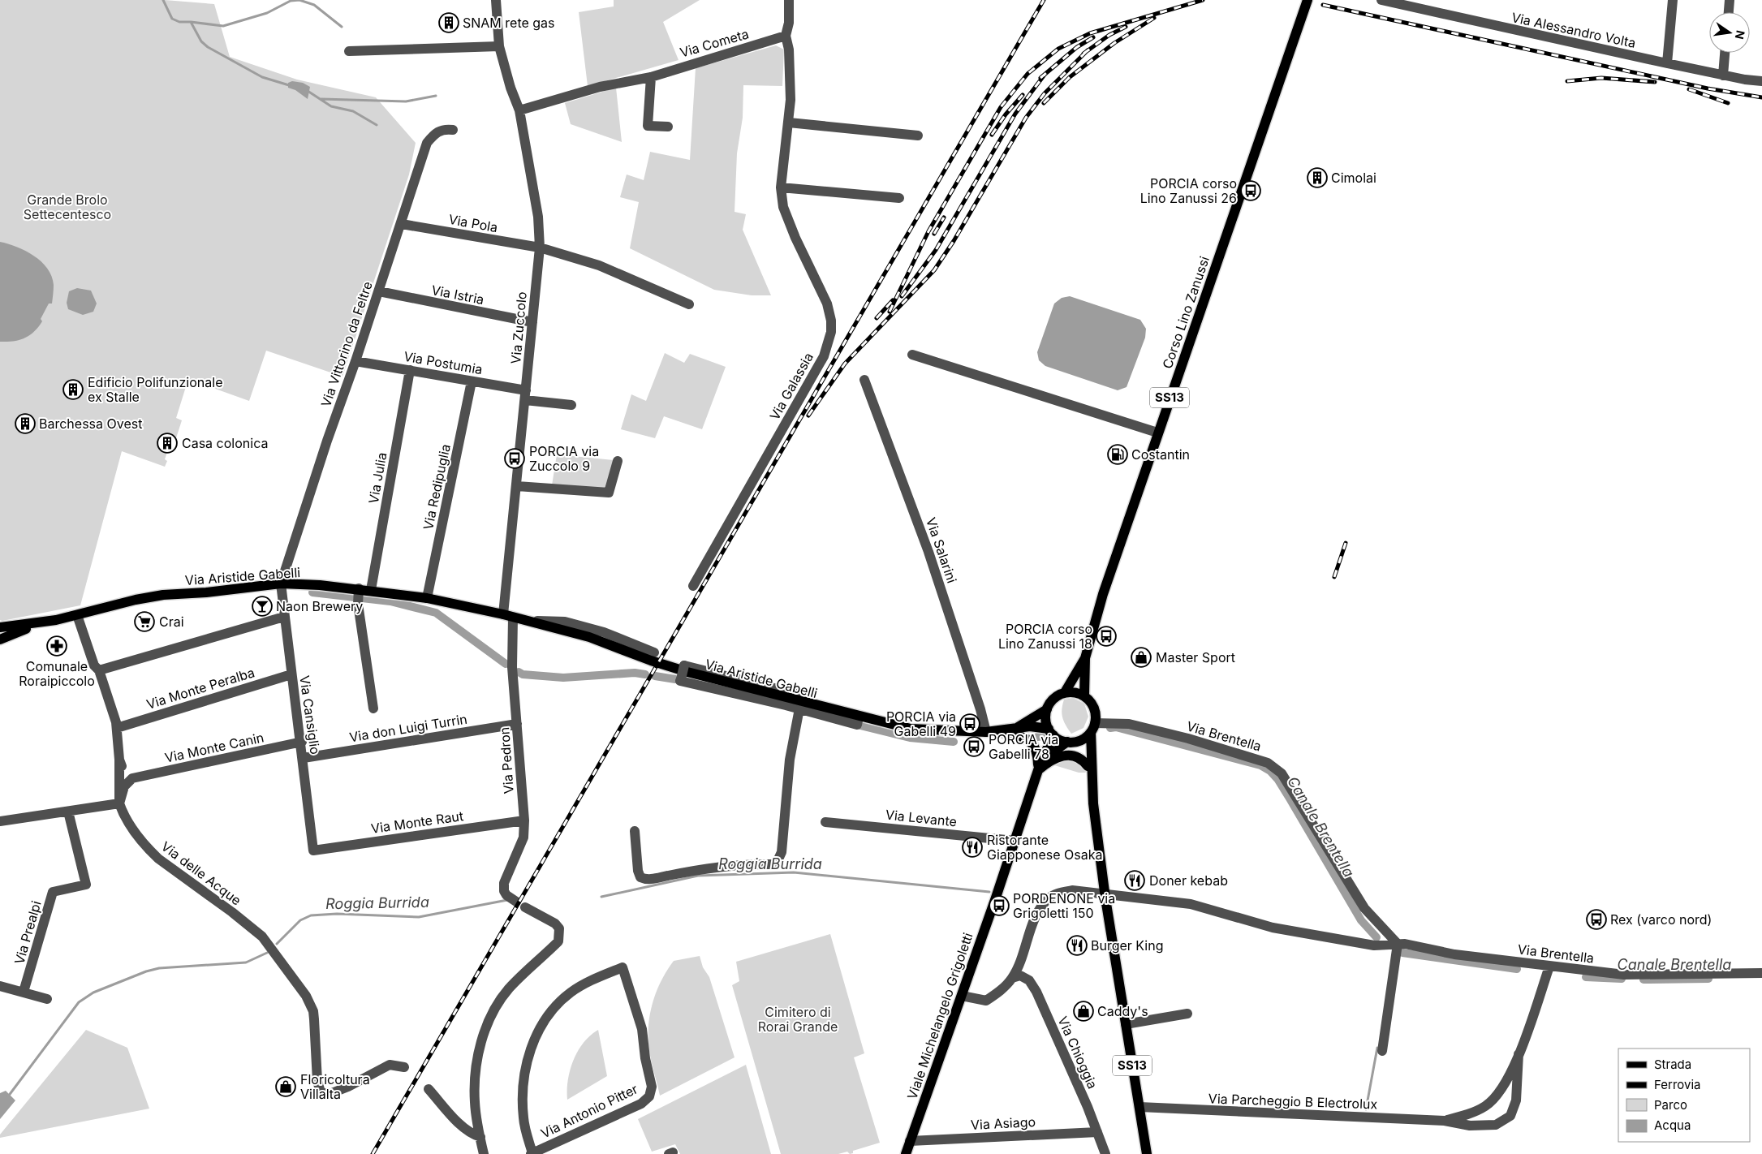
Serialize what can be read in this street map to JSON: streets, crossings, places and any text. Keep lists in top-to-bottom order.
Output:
{
  "streets": {
    "main road": [
      "Corso Lino Zanussi",
      "SS13",
      "Via Aristide Gabelli",
      "Viale Michelangelo Grigoletti"
    ],
    "street": [
      "Via Alessandro Volta",
      "Via Cometa",
      "Via Pola",
      "Via Istria",
      "Via Zuccolo",
      "Via Vittorino da Feltre",
      "Via Postumia",
      "Via Galassia",
      "Via Julia",
      "Via Redipuglia",
      "Via Salarini",
      "Via Monte Peralba",
      "Via Cansiglio",
      "Via don Luigi Turrin",
      "Via Brentella",
      "Via Monte Canin",
      "Via Pedron",
      "Via Levante",
      "Via Monte Raut",
      "Via delle Acque",
      "Via Prealpi",
      "Via Chioggia",
      "Via Parcheggio B Electrolux",
      "Via Antonio Pitter",
      "Via Asiago"
    ]
  },
  "crossings": [
    ["Via Cometa", "Via Zuccolo"],
    ["Via Cometa", "Via Galassia"],
    ["Via Pola", "Via Zuccolo"],
    ["Via Pola", "Via Vittorino da Feltre"],
    ["Via Istria", "Via Zuccolo"],
    ["Via Istria", "Via Vittorino da Feltre"],
    ["Corso Lino Zanussi", "Via Aristide Gabelli"],
    ["Corso Lino Zanussi", "Via Brentella"],
    ["Via Zuccolo", "Via Postumia"],
    ["Via Zuccolo", "Via Aristide Gabelli"],
    ["Via Zuccolo", "Via Pedron"],
    ["Via Vittorino da Feltre", "Via Postumia"],
    ["Via Vittorino da Feltre", "Via Aristide Gabelli"],
    ["Via Vittorino da Feltre", "Via Cansiglio"],
    ["Via Postumia", "Via Julia"],
    ["Via Postumia", "Via Redipuglia"],
    ["SS13", "Via Parcheggio B Electrolux"],
    ["Via Julia", "Via Aristide Gabelli"],
    ["Via Redipuglia", "Via Aristide Gabelli"],
    ["Via Salarini", "Via Aristide Gabelli"],
    ["Via Aristide Gabelli", "Via Cansiglio"],
    ["Via Aristide Gabelli", "Via Brentella"],
    ["Via Aristide Gabelli", "Via Pedron"],
    ["Via Aristide Gabelli", "Via delle Acque"],
    ["Via Monte Peralba", "Via Cansiglio"],
    ["Via Monte Peralba", "Via delle Acque"],
    ["Via Cansiglio", "Via don Luigi Turrin"],
    ["Via Cansiglio", "Via Monte Canin"],
    ["Via Cansiglio", "Via Monte Raut"],
    ["Via don Luigi Turrin", "Via Pedron"],
    ["Via Brentella", "Via Parcheggio B Electrolux"],
    ["Via Monte Canin", "Via delle Acque"],
    ["Via Pedron", "Via Monte Raut"],
    ["Via Levante", "Viale Michelangelo Grigoletti"],
    ["Viale Michelangelo Grigoletti", "Via Asiago"],
    ["Via Chioggia", "Via Asiago"]
  ],
  "water": ["Canale Brentella", "Roggia Burrida"],
  "parks": ["Grande Brolo Settecentesco", "Cimitero di Rorai Grande"],
  "places": {
    "building": [
      "SNAM rete gas",
      "Cimolai",
      "Edificio Polifunzionale ex Stalle",
      "Barchessa Ovest",
      "Casa colonica"
    ],
    "bus stop": [
      "PORCIA corso Lino Zanussi 26",
      "PORCIA via Zuccolo 9",
      "PORCIA corso Lino Zanussi 18",
      "PORCIA via Gabelli 49",
      "PORCIA via Gabelli 78",
      "PORDENONE via Grigoletti 150",
      "Rex (varco nord)"
    ],
    "fuel station": ["Costantin"],
    "bar": ["Naon Brewery"],
    "supermarket": ["Crai"],
    "pharmacy": ["Comunale Roraipiccolo"],
    "shop": ["Master Sport", "Caddy's", "Floricoltura Villalta"],
    "restaurant": ["Ristorante Giapponese Osaka", "Doner kebab", "Burger King"]
  },
  "legend": [
    "Strada",
    "Ferrovia",
    "Parco",
    "Acqua"
  ],
  "north": "right"
}
